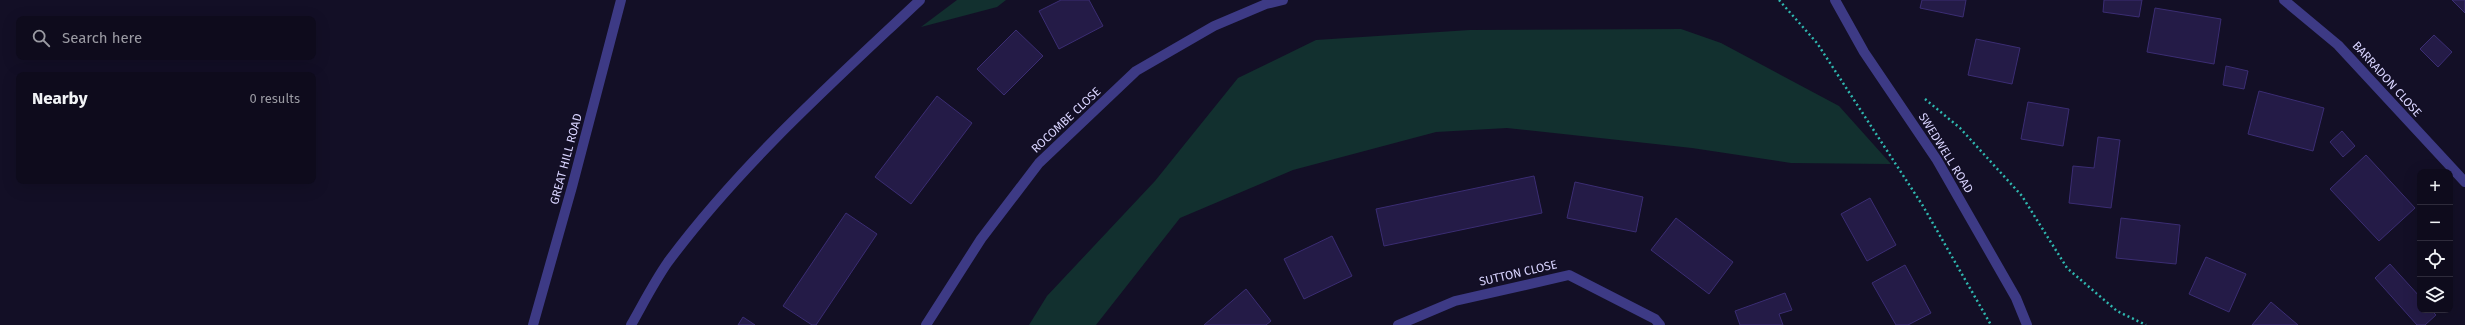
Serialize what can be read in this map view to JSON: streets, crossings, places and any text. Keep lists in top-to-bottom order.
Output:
{
  "streets": {
    "street": [
      "BARRADON CLOSE",
      "ROCOMBE CLOSE",
      "SWEDWELL ROAD",
      "GREAT HILL ROAD",
      "SUTTON CLOSE"
    ]
  },
  "page": {
    "search": "Search here",
    "heading": ["Nearby", "0 results"],
    "map_buttons": ["+", "−"]
  }
}
